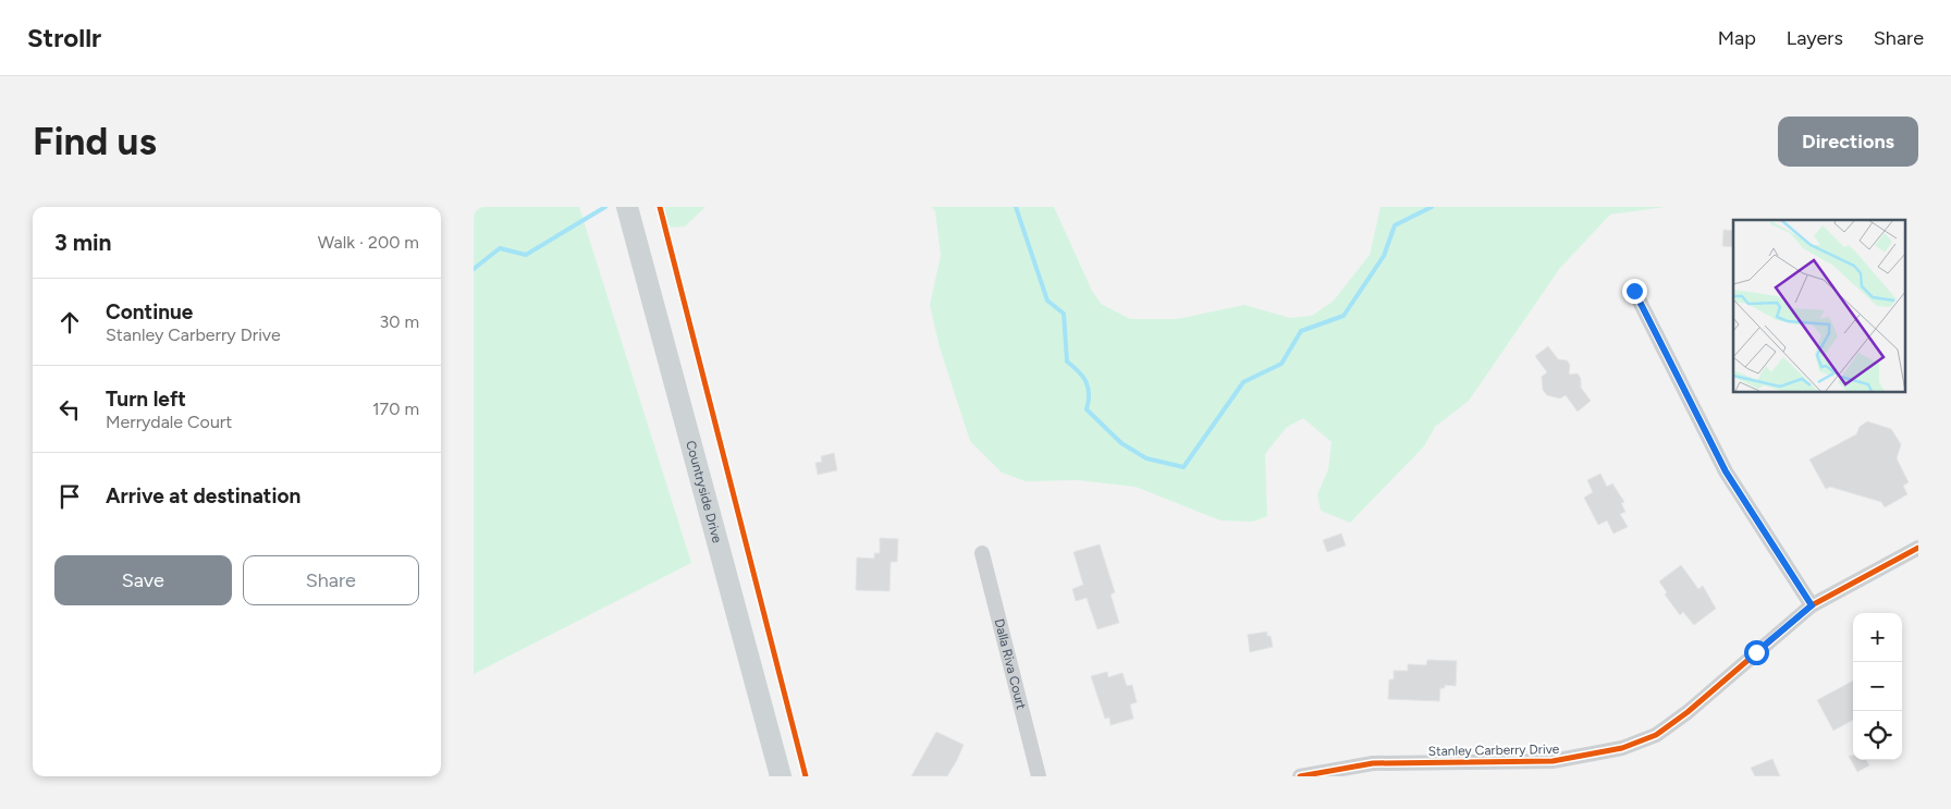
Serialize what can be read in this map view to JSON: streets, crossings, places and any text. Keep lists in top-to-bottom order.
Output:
{
  "streets": {
    "main road": ["Countryside Drive"],
    "street": ["Dalla Riva Court", "Stanley Carberry Drive"]
  },
  "page": {
    "header": "Strollr",
    "nav": ["Map", "Layers", "Share"],
    "buttons": [
      "Directions",
      ["Save", "Share"]
    ],
    "title": "Find us",
    "heading": ["3 min", "Walk · 200 m"],
    "list": [
      ["Continue", "Stanley Carberry Drive", "30 m"],
      ["Turn left", "Merrydale Court", "170 m"],
      "Arrive at destination"
    ],
    "map_buttons": ["+", "−"]
  }
}
